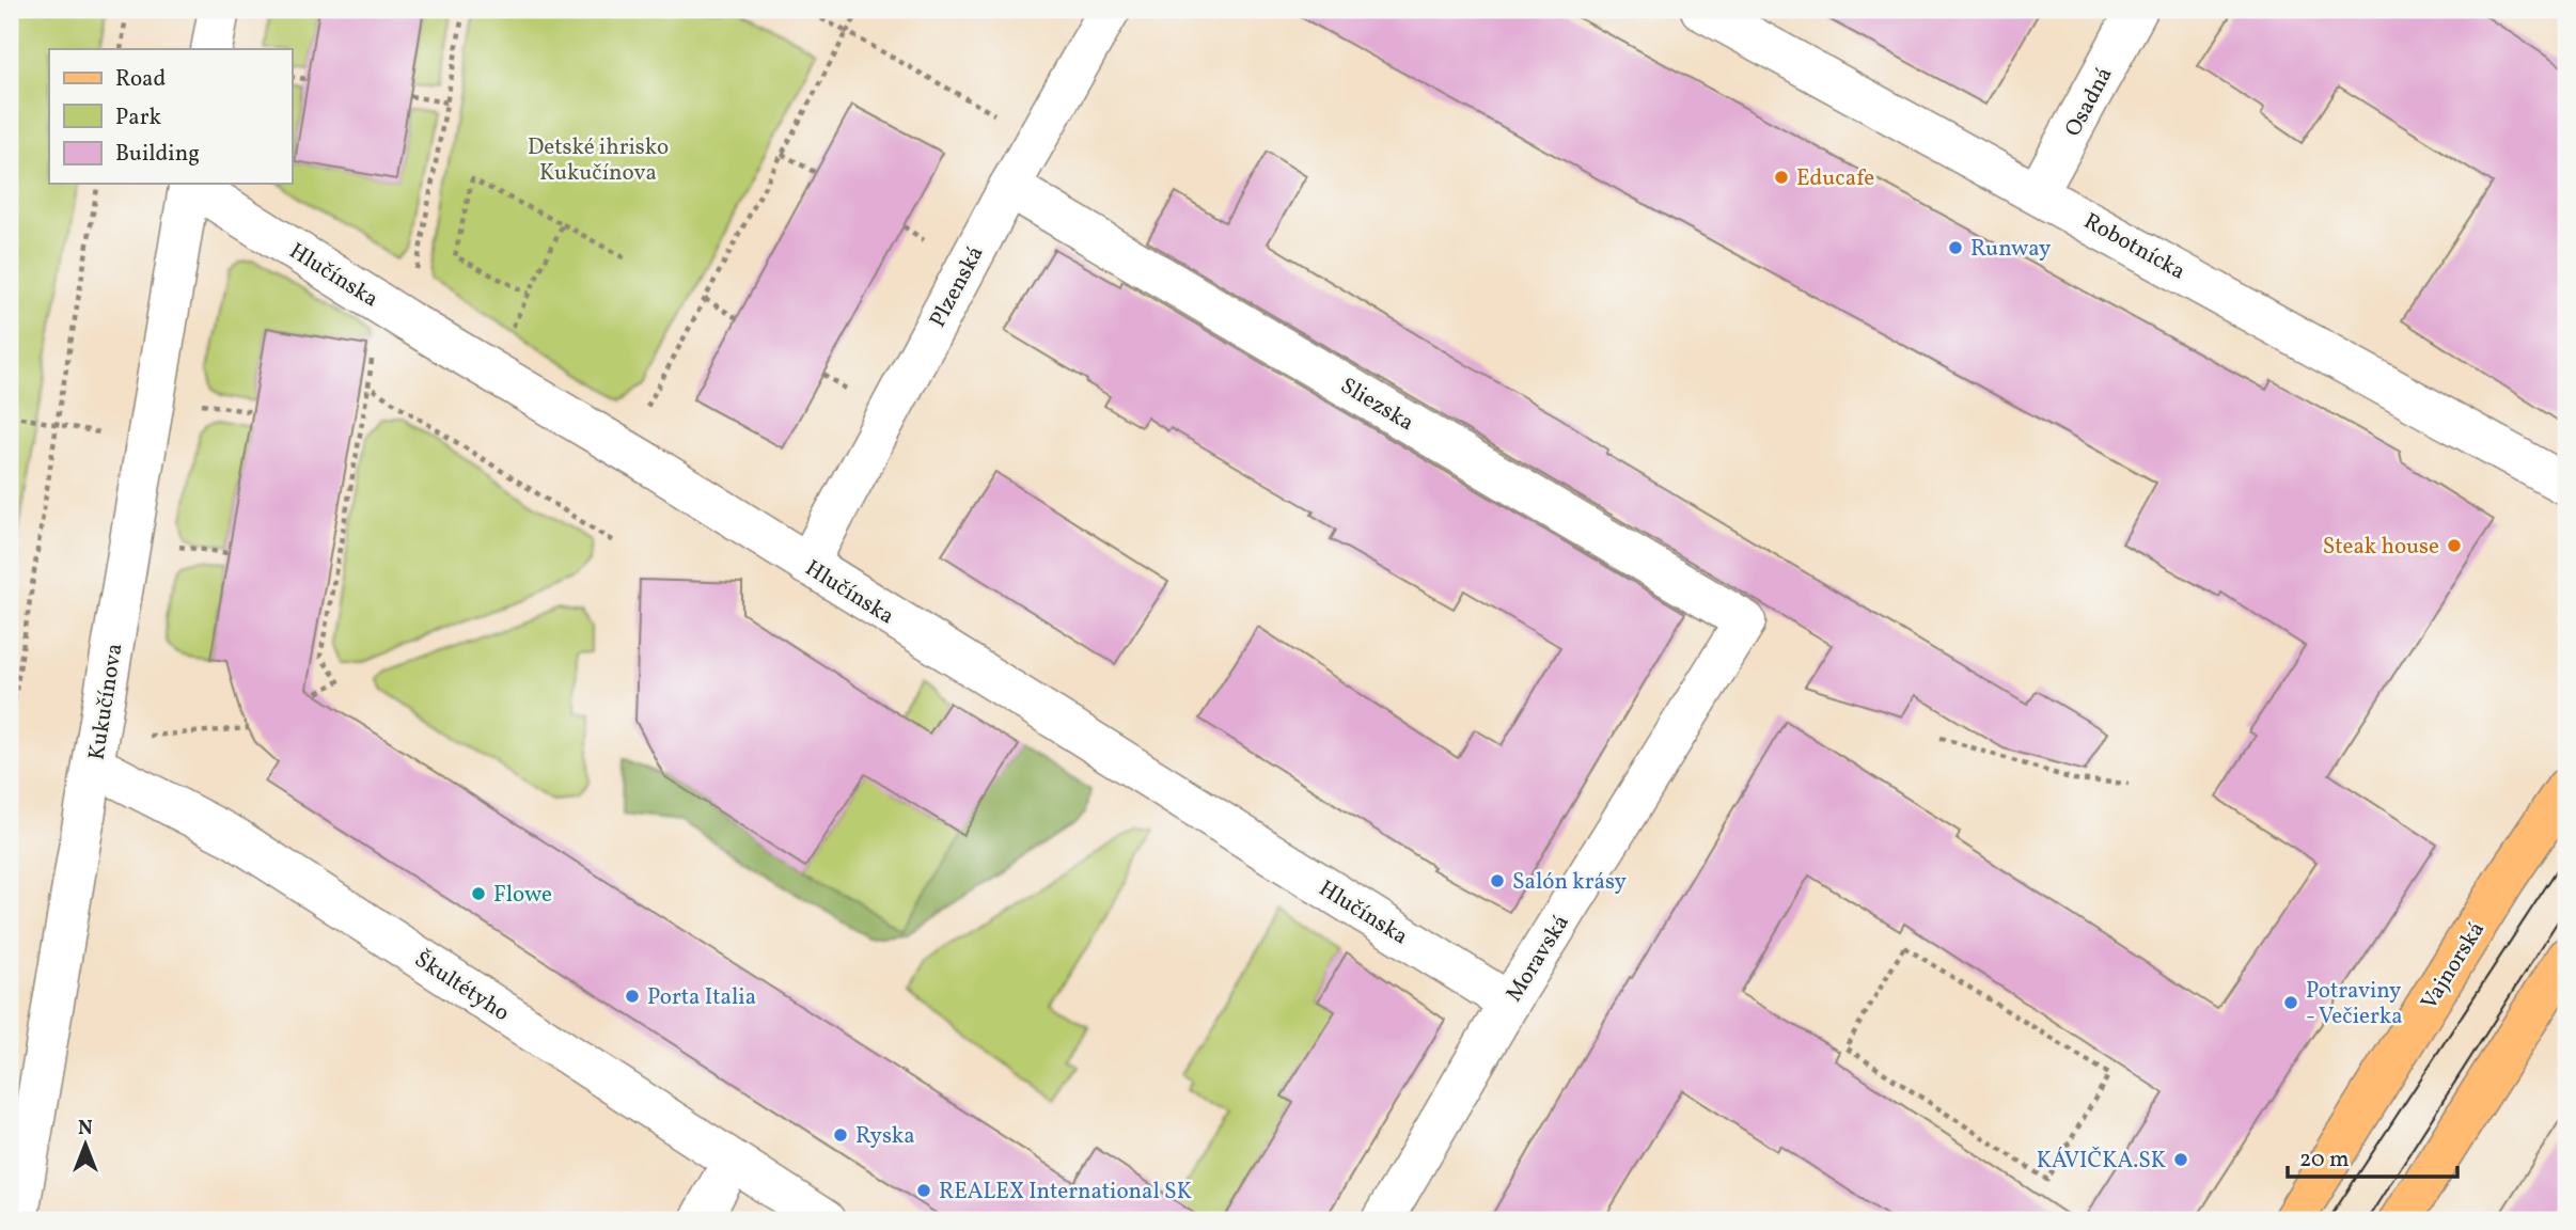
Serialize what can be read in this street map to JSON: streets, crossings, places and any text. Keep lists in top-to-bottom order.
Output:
{
  "streets": {
    "main road": ["Vajnorská"],
    "street": [
      "Osadná",
      "Robotnícka",
      "Hlučínska",
      "Plzenská",
      "Sliezska",
      "Kukučínova",
      "Moravská",
      "Škultétyho"
    ]
  },
  "crossings": [
    ["Osadná", "Robotnícka"],
    ["Hlučínska", "Plzenská"],
    ["Hlučínska", "Moravská"],
    ["Plzenská", "Sliezska"],
    ["Sliezska", "Moravská"],
    ["Kukučínova", "Škultétyho"]
  ],
  "parks": ["Detské ihrisko Kukučínova"],
  "places": [
    "Educafe",
    "Runway",
    "Steak house",
    "Salón krásy",
    "Flowe",
    "Porta Italia",
    "Potraviny - Večierka",
    "Ryska",
    "KÁVIČKA.SK",
    "REALEX International SK"
  ],
  "legend": ["Road", "Park", "Building"],
  "scale_bar": "20 m",
  "north": "top"
}
